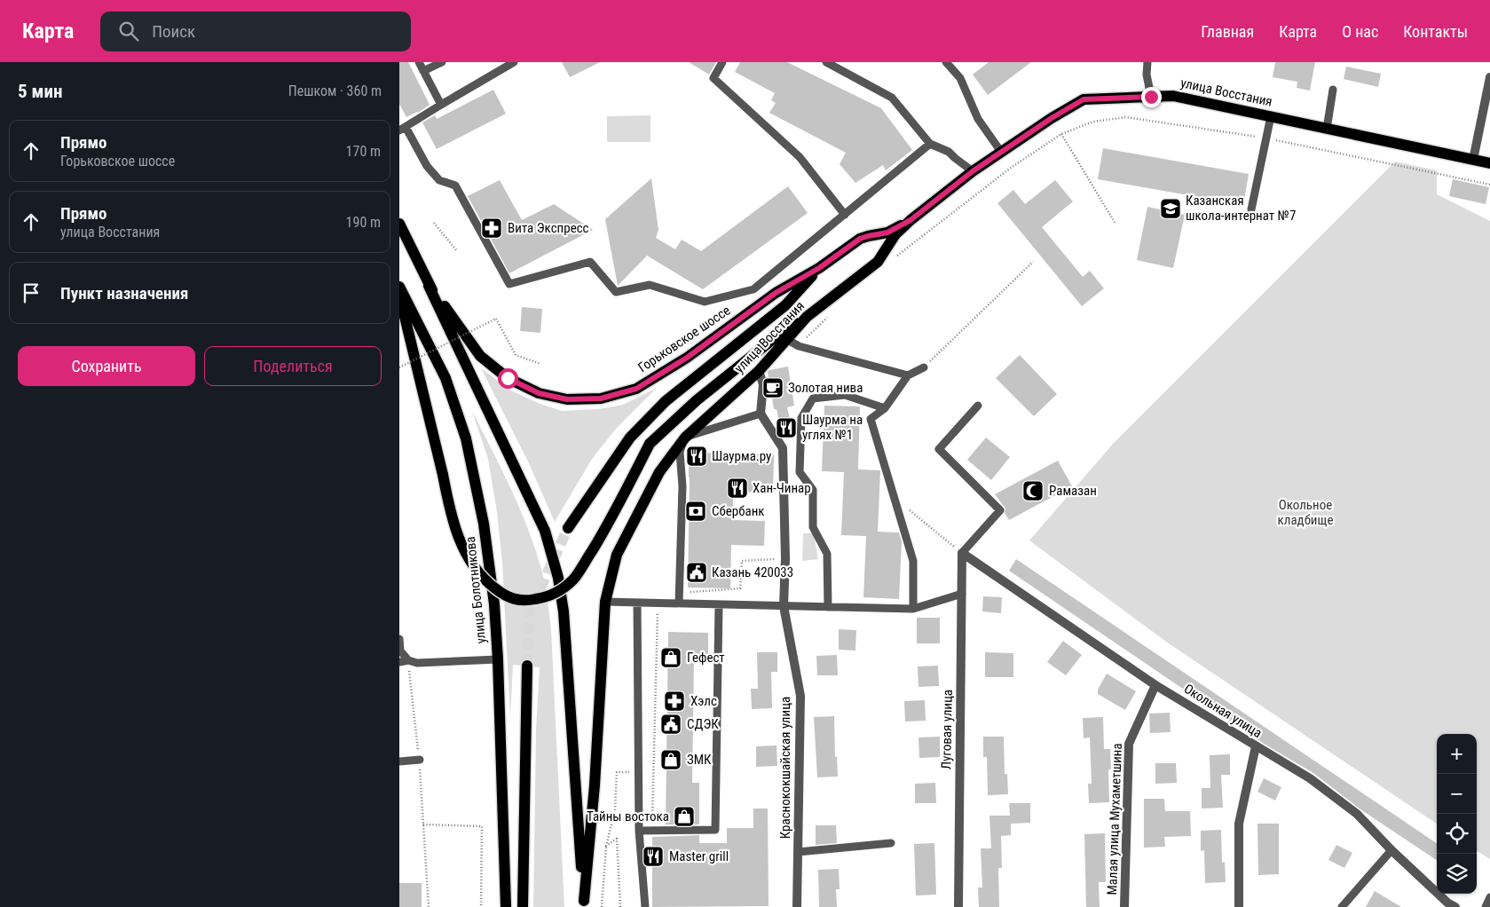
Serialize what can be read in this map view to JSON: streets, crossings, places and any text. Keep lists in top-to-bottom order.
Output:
{
  "streets": {
    "main road": ["улица Восстания", "Горьковское шоссе", "улица Болотникова"],
    "street": [
      "Окольная улица",
      "Луговая улица",
      "Краснококшайская улица",
      "Малая улица Мухаметшина"
    ]
  },
  "crossings": [
    ["улица Восстания", "Горьковское шоссе"],
    ["Окольная улица", "Луговая улица"],
    ["Окольная улица", "Малая улица Мухаметшина"]
  ],
  "parks": ["Окольное кладбище"],
  "places": {
    "school or university": ["Казанская школа-интернат №7"],
    "pharmacy": ["Вита Экспресс", "Хэлс"],
    "cafe": ["Золотая нива"],
    "restaurant": [
      "Шаурма на углях №1",
      "Шаурма.ру",
      "Хан-Чинар",
      "Master grill"
    ],
    "mosque": ["Рамазан"],
    "bank": ["Сбербанк"],
    "public building": ["Казань 420033", "СДЭК"],
    "shop": ["Гефест", "ЗМК", "Тайны востока"]
  },
  "page": {
    "header": "Карта",
    "search": "Поиск",
    "nav": [
      "Главная",
      "Карта",
      "О нас",
      "Контакты"
    ],
    "heading": ["5 мин", "Пешком · 360 m"],
    "list": [
      ["Прямо", "Горьковское шоссе", "170 m"],
      ["Прямо", "улица Восстания", "190 m"],
      "Пункт назначения"
    ],
    "buttons": ["Сохранить", "Поделиться"],
    "map_buttons": ["+", "−"]
  }
}
